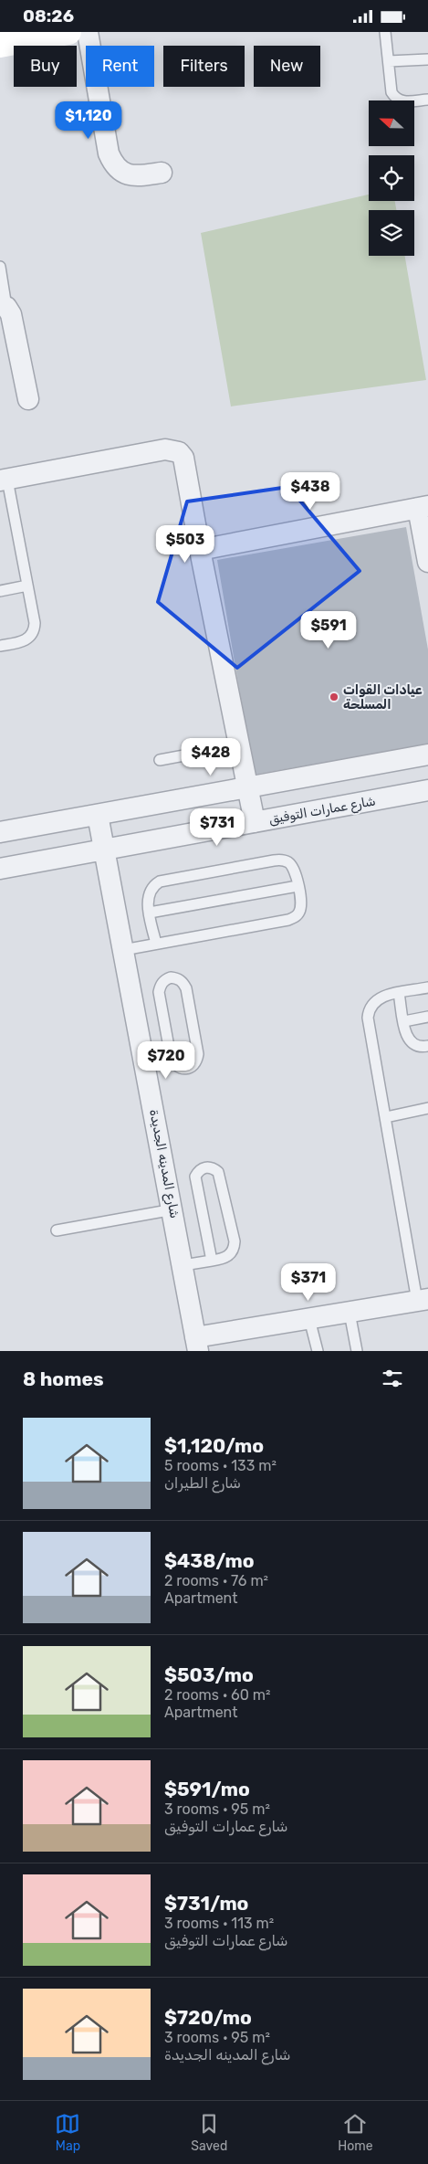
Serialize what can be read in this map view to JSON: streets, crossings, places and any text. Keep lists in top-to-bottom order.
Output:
{
  "streets": {
    "street": ["شارع عمارات التوفيق", "شارع المدينه الجديدة"]
  },
  "crossings": [
    ["شارع عمارات التوفيق", "شارع المدينه الجديدة"]
  ],
  "places": ["عيادات القوات المسلحة"],
  "north": "left",
  "page": {
    "status": "08:26",
    "chip": [
      "Buy",
      "Rent",
      "Filters",
      "New"
    ],
    "price": [
      "$1,120",
      "$438",
      "$503",
      "$591",
      "$428",
      "$731",
      "$720",
      "$371"
    ],
    "heading": "8 homes",
    "list": [
      {
        "name": "$1,120/mo",
        "note": "5 rooms · 133 m² · شارع الطيران"
      },
      {
        "name": "$438/mo",
        "note": "2 rooms · 76 m² · Apartment"
      },
      {
        "name": "$503/mo",
        "note": "2 rooms · 60 m² · Apartment"
      },
      {
        "name": "$591/mo",
        "note": "3 rooms · 95 m² · شارع عمارات التوفيق"
      },
      {
        "name": "$731/mo",
        "note": "3 rooms · 113 m² · شارع عمارات التوفيق"
      },
      {
        "name": "$720/mo",
        "note": "3 rooms · 95 m² · شارع المدينه الجديدة"
      }
    ],
    "tabs": ["Map", "Saved", "Home"]
  }
}
